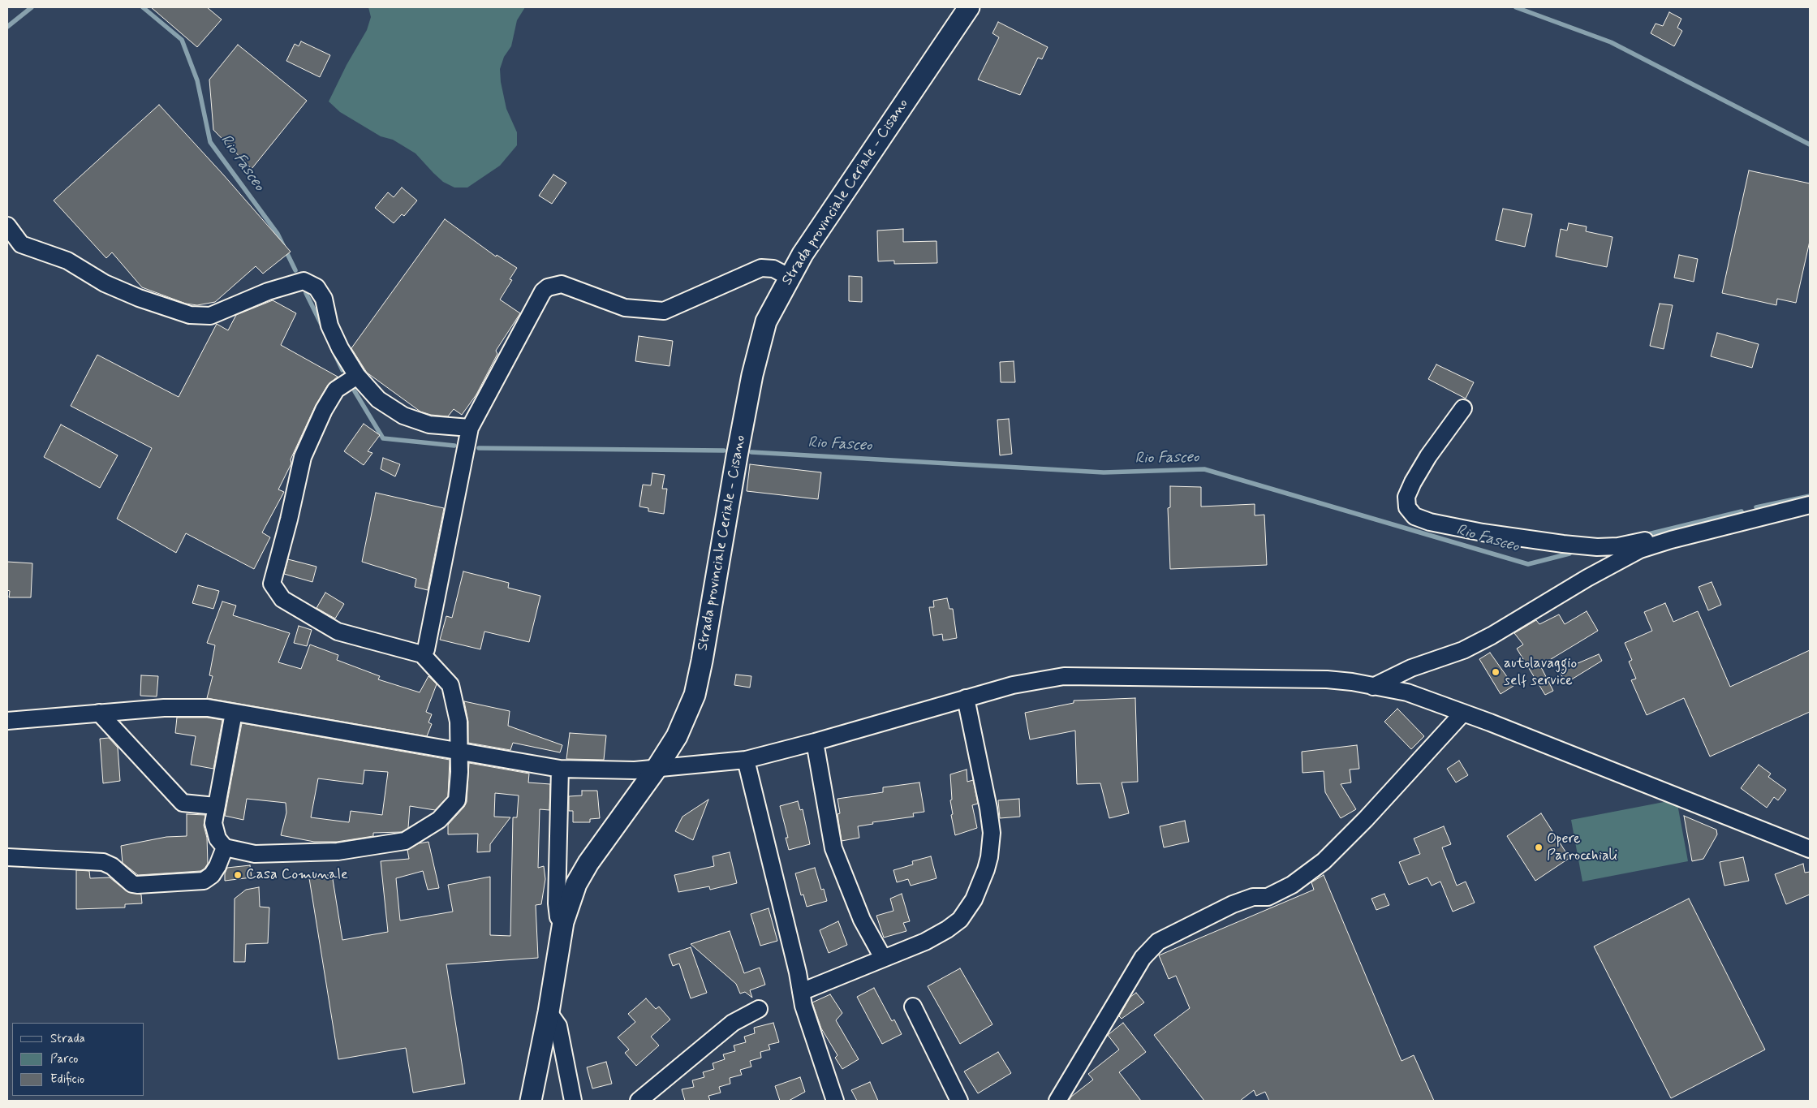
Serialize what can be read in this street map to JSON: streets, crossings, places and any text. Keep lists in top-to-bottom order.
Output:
{
  "streets": {
    "main road": ["Strada provinciale Ceriale - Cisano"]
  },
  "water": ["Rio Fasceo"],
  "places": ["autolavaggio self service", "Opere Parrocchiali", "Casa Comunale"],
  "legend": ["Strada", "Parco", "Edificio"]
}
